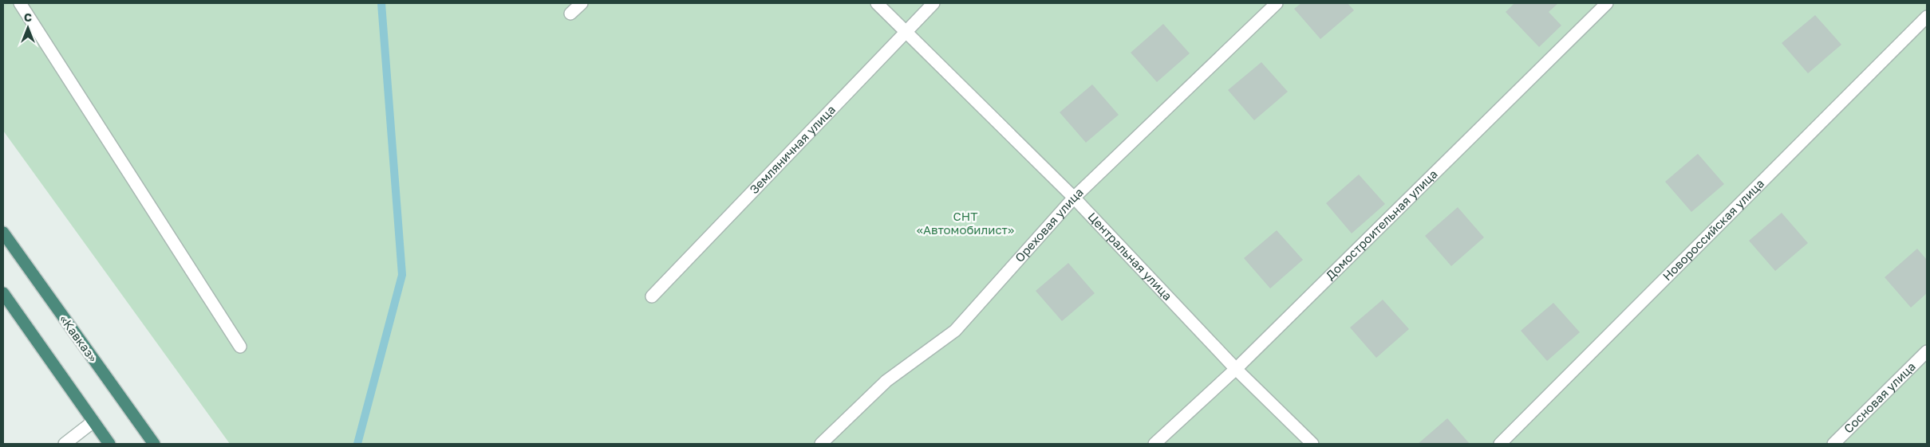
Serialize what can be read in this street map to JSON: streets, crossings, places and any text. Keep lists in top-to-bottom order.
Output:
{
  "streets": {
    "highway": ["«Кавказ»"],
    "street": [
      "Земляничная улица",
      "Домостроительная улица",
      "Ореховая улица",
      "Новороссийская улица",
      "Центральная улица",
      "Сосновая улица"
    ]
  },
  "crossings": [
    ["Земляничная улица", "Центральная улица"],
    ["Домостроительная улица", "Центральная улица"],
    ["Ореховая улица", "Центральная улица"]
  ],
  "parks": ["СНТ «Автомобилист»"],
  "north": "top"
}
